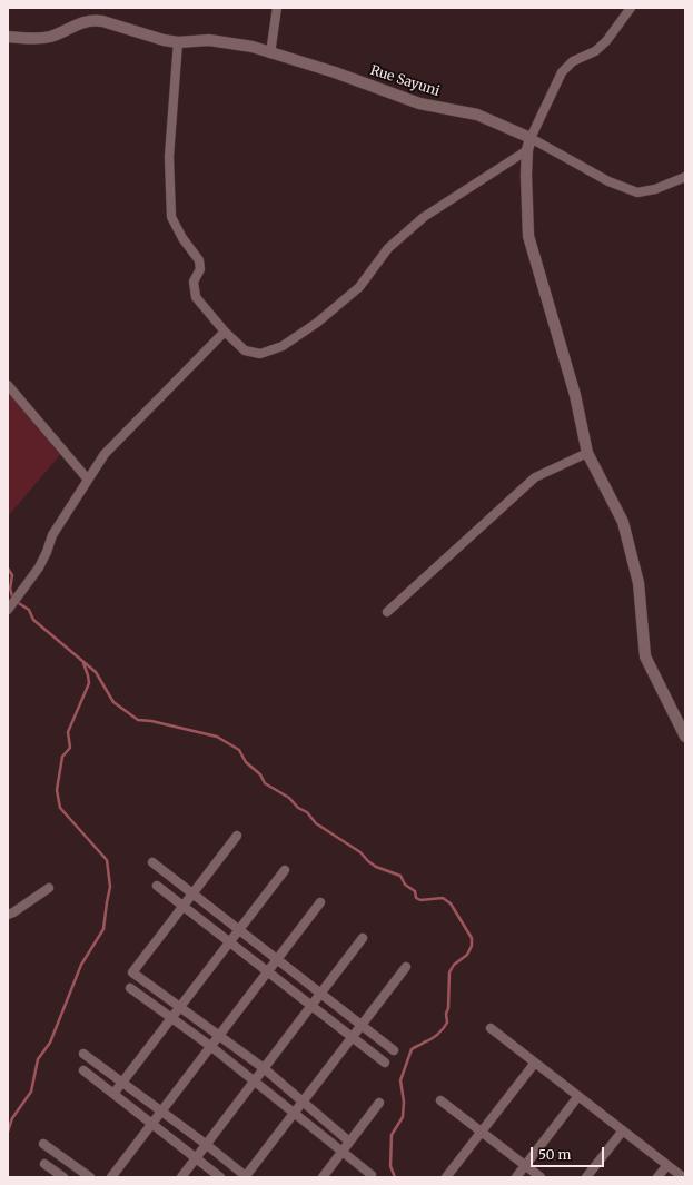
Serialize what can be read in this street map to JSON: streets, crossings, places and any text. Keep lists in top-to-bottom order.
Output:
{
  "streets": {
    "street": ["Rue Sayuni"]
  },
  "scale_bar": "50 m"
}
